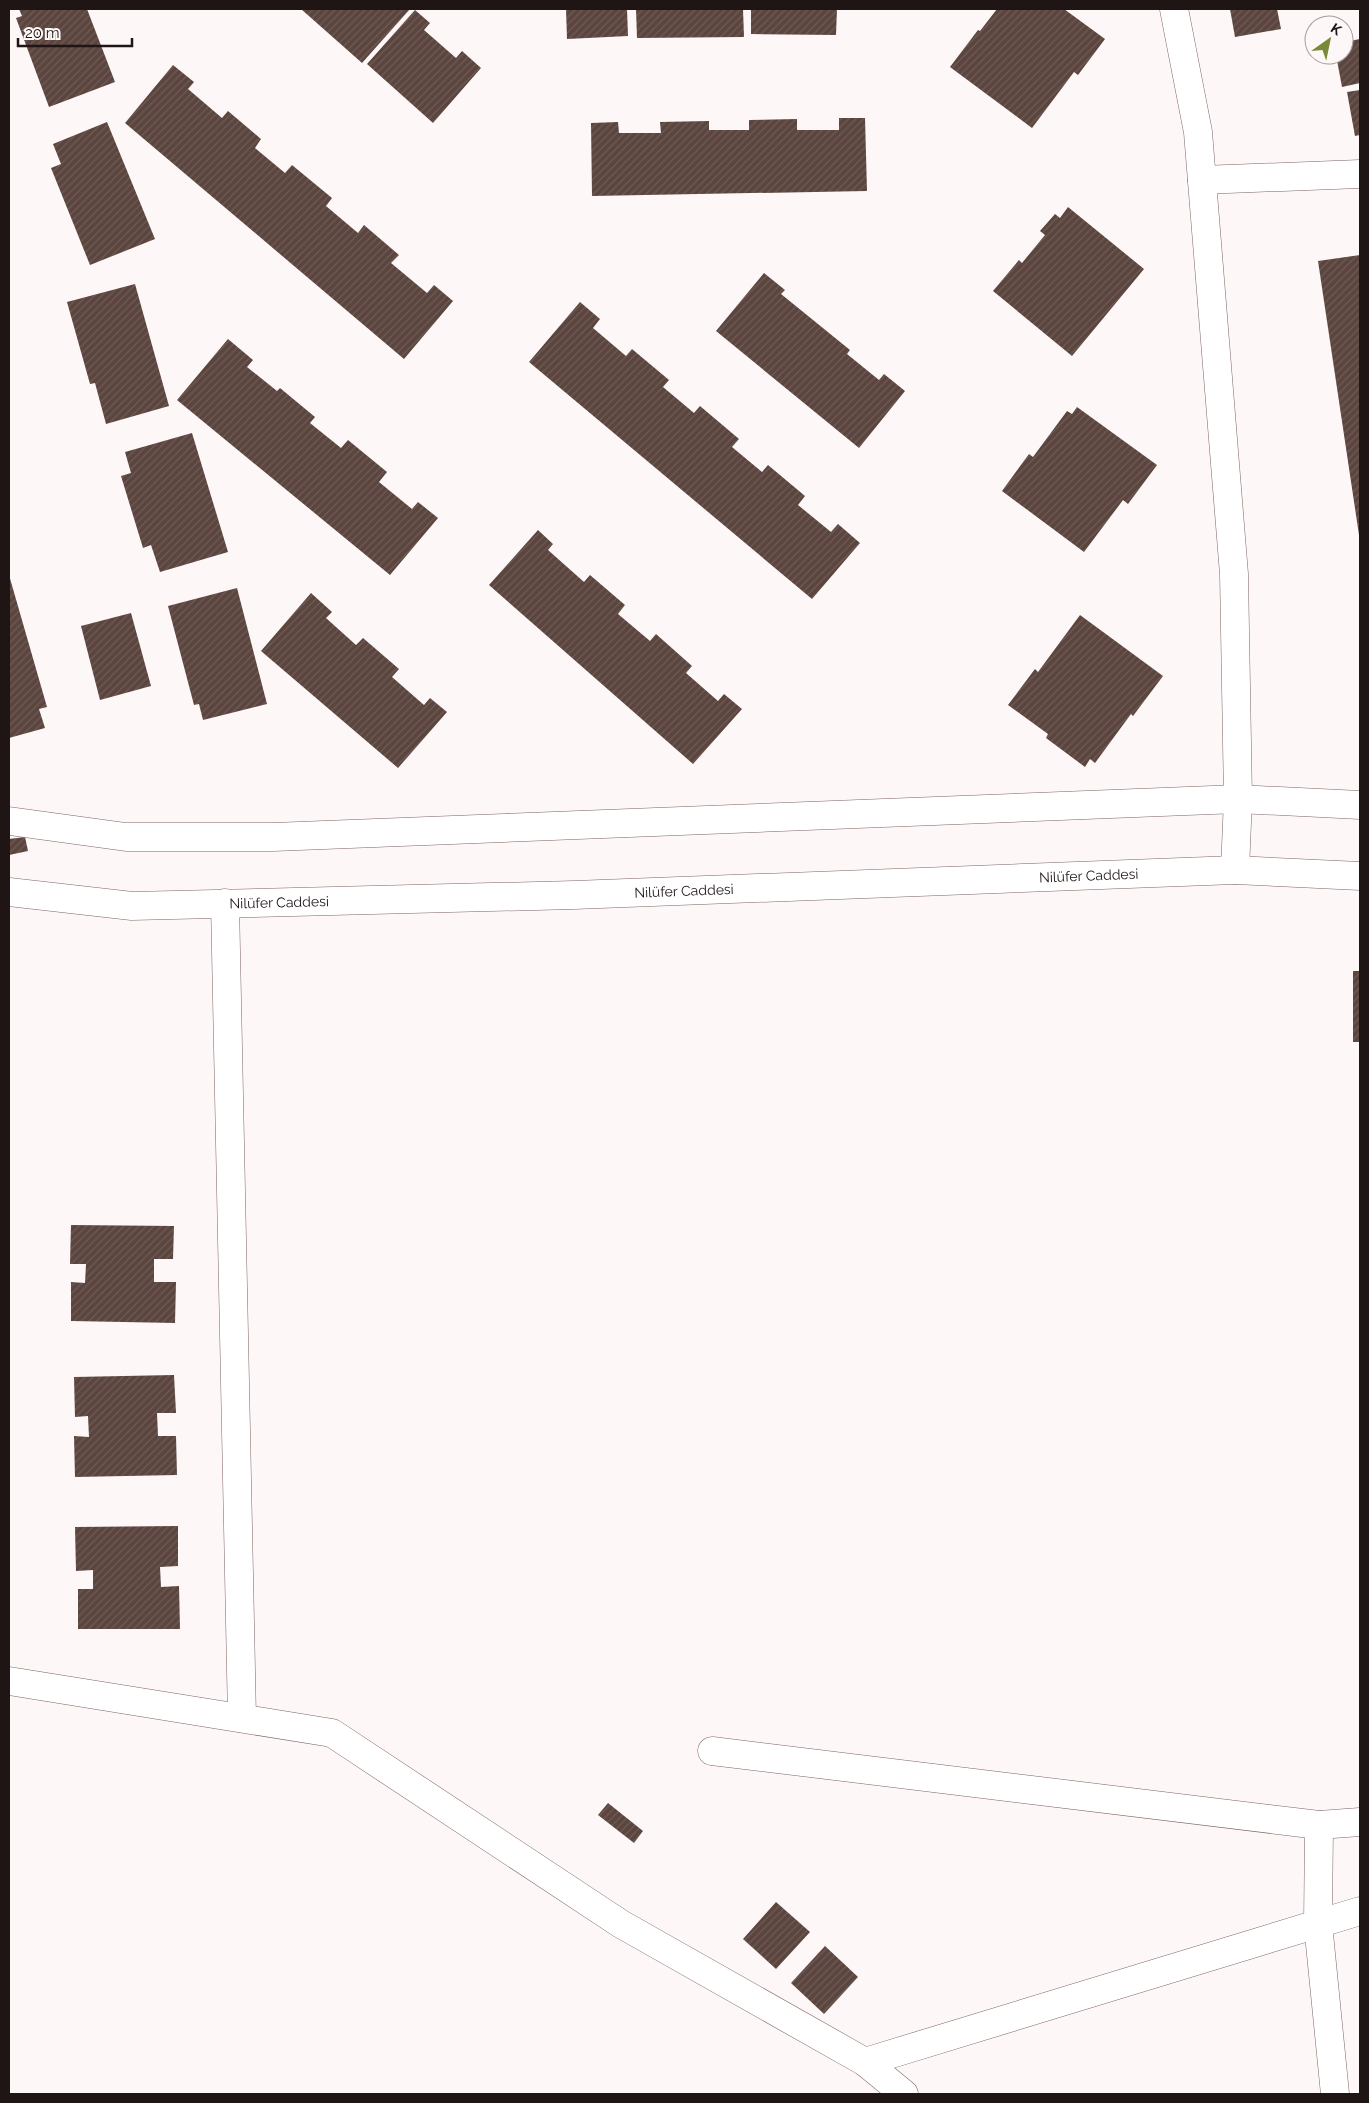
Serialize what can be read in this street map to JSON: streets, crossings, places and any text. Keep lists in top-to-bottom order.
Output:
{
  "streets": {
    "street": ["Nilüfer Caddesi"]
  },
  "scale_bar": "20 m",
  "north": "top right"
}
